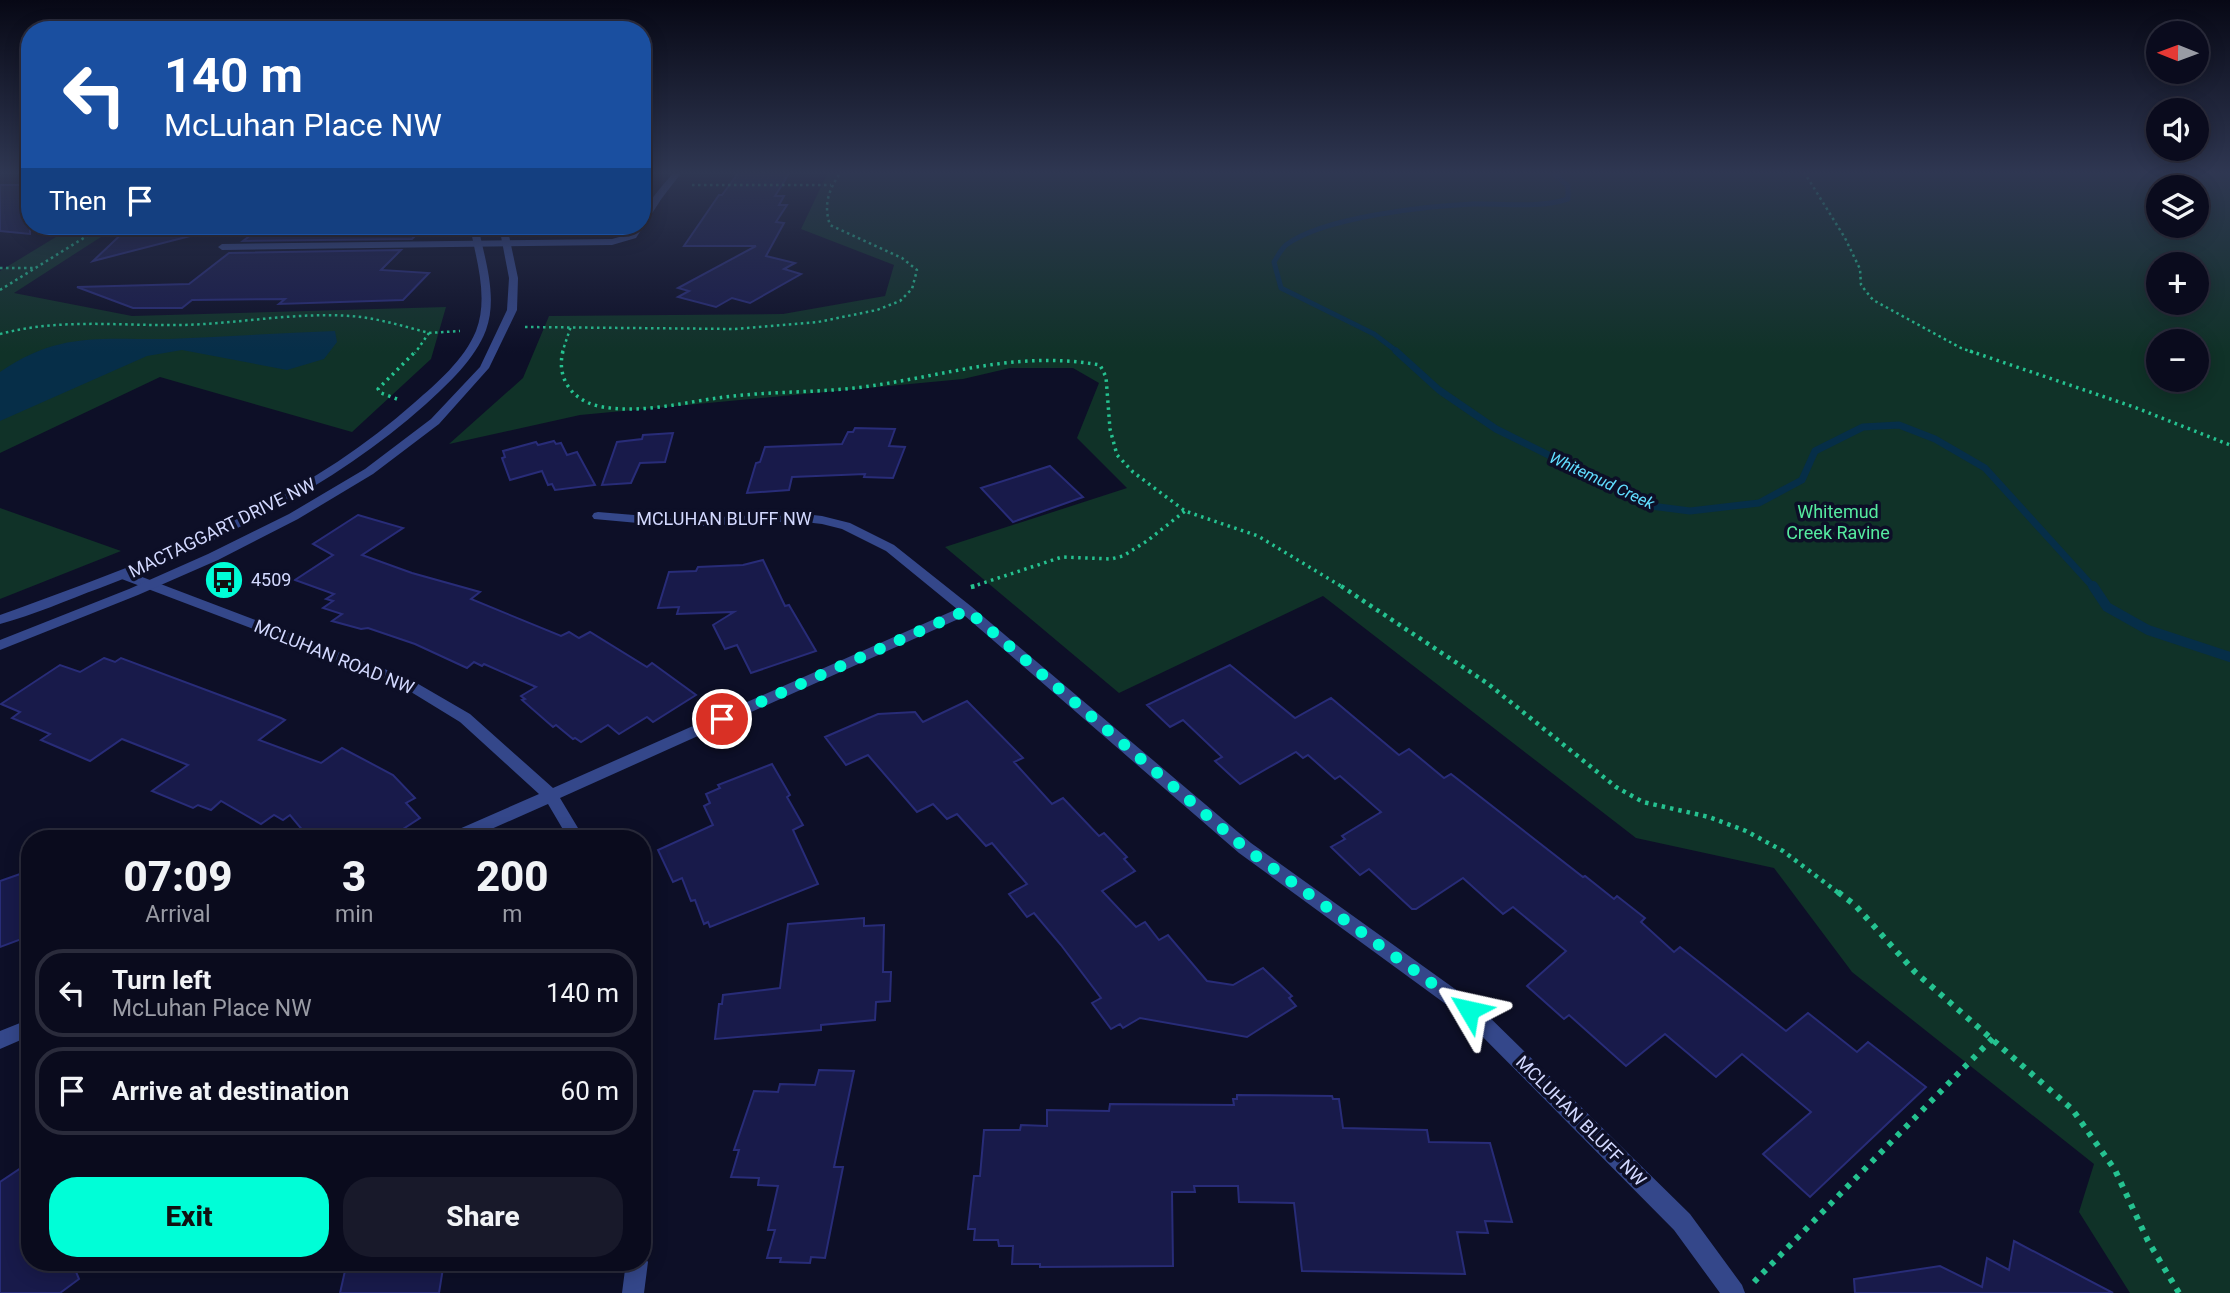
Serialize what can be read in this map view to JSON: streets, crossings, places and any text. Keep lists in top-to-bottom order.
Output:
{
  "streets": {
    "street": ["MCLUHAN BLUFF NW", "MACTAGGART DRIVE NW", "MCLUHAN ROAD NW"]
  },
  "crossings": [
    ["MACTAGGART DRIVE NW", "MCLUHAN ROAD NW"]
  ],
  "water": ["Whitemud Creek"],
  "parks": ["Whitemud Creek Ravine"],
  "places": {
    "bus stop": ["4509"]
  },
  "north": "left",
  "page": {
    "map_buttons": ["+", "−"],
    "turn": ["140 m", "McLuhan Place NW"],
    "then": "Then",
    "eta": [
      "07:09",
      "Arrival",
      "3",
      "min",
      "200",
      "m"
    ],
    "list": [
      {
        "name": "Turn left",
        "note": "McLuhan Place NW",
        "value": "140 m"
      },
      {
        "name": "Arrive at destination",
        "value": "60 m"
      }
    ],
    "buttons": ["Exit", "Share"]
  }
}
